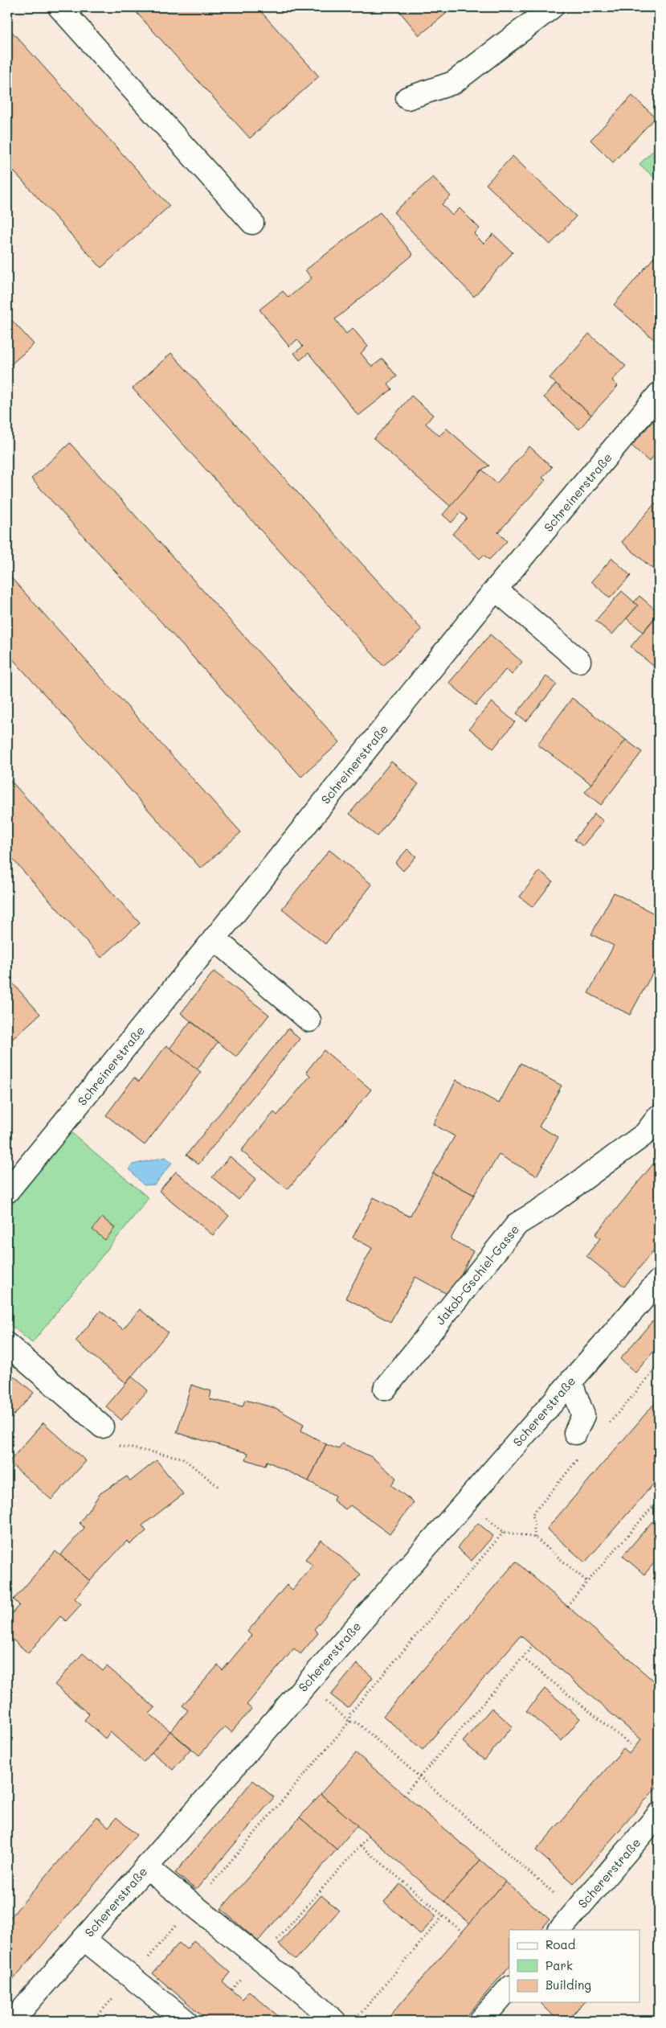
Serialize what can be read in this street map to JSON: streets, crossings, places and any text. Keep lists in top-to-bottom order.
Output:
{
  "streets": {
    "street": ["Schreinerstraße", "Jakob-Gschiel-Gasse", "Schererstraße"]
  },
  "legend": ["Road", "Park", "Building"]
}
